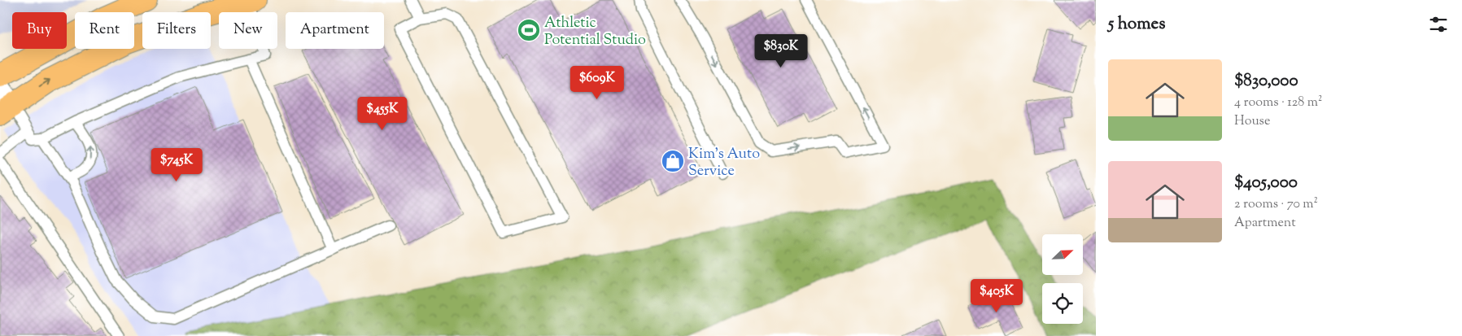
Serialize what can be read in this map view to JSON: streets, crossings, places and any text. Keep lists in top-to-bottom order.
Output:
{
  "places": {
    "sports": ["Athletic Potential Studio"],
    "shop": ["Kim's Auto Service"]
  },
  "north": "top right",
  "page": {
    "heading": "5 homes",
    "chip": [
      "Buy",
      "Rent",
      "Filters",
      "New",
      "Apartment"
    ],
    "price": [
      "$830K",
      "$609K",
      "$455K",
      "$745K",
      "$405K"
    ],
    "list": [
      {
        "name": "$830,000",
        "note": "4 rooms · 128 m² · House"
      },
      {
        "name": "$405,000",
        "note": "2 rooms · 70 m² · Apartment"
      }
    ]
  }
}
